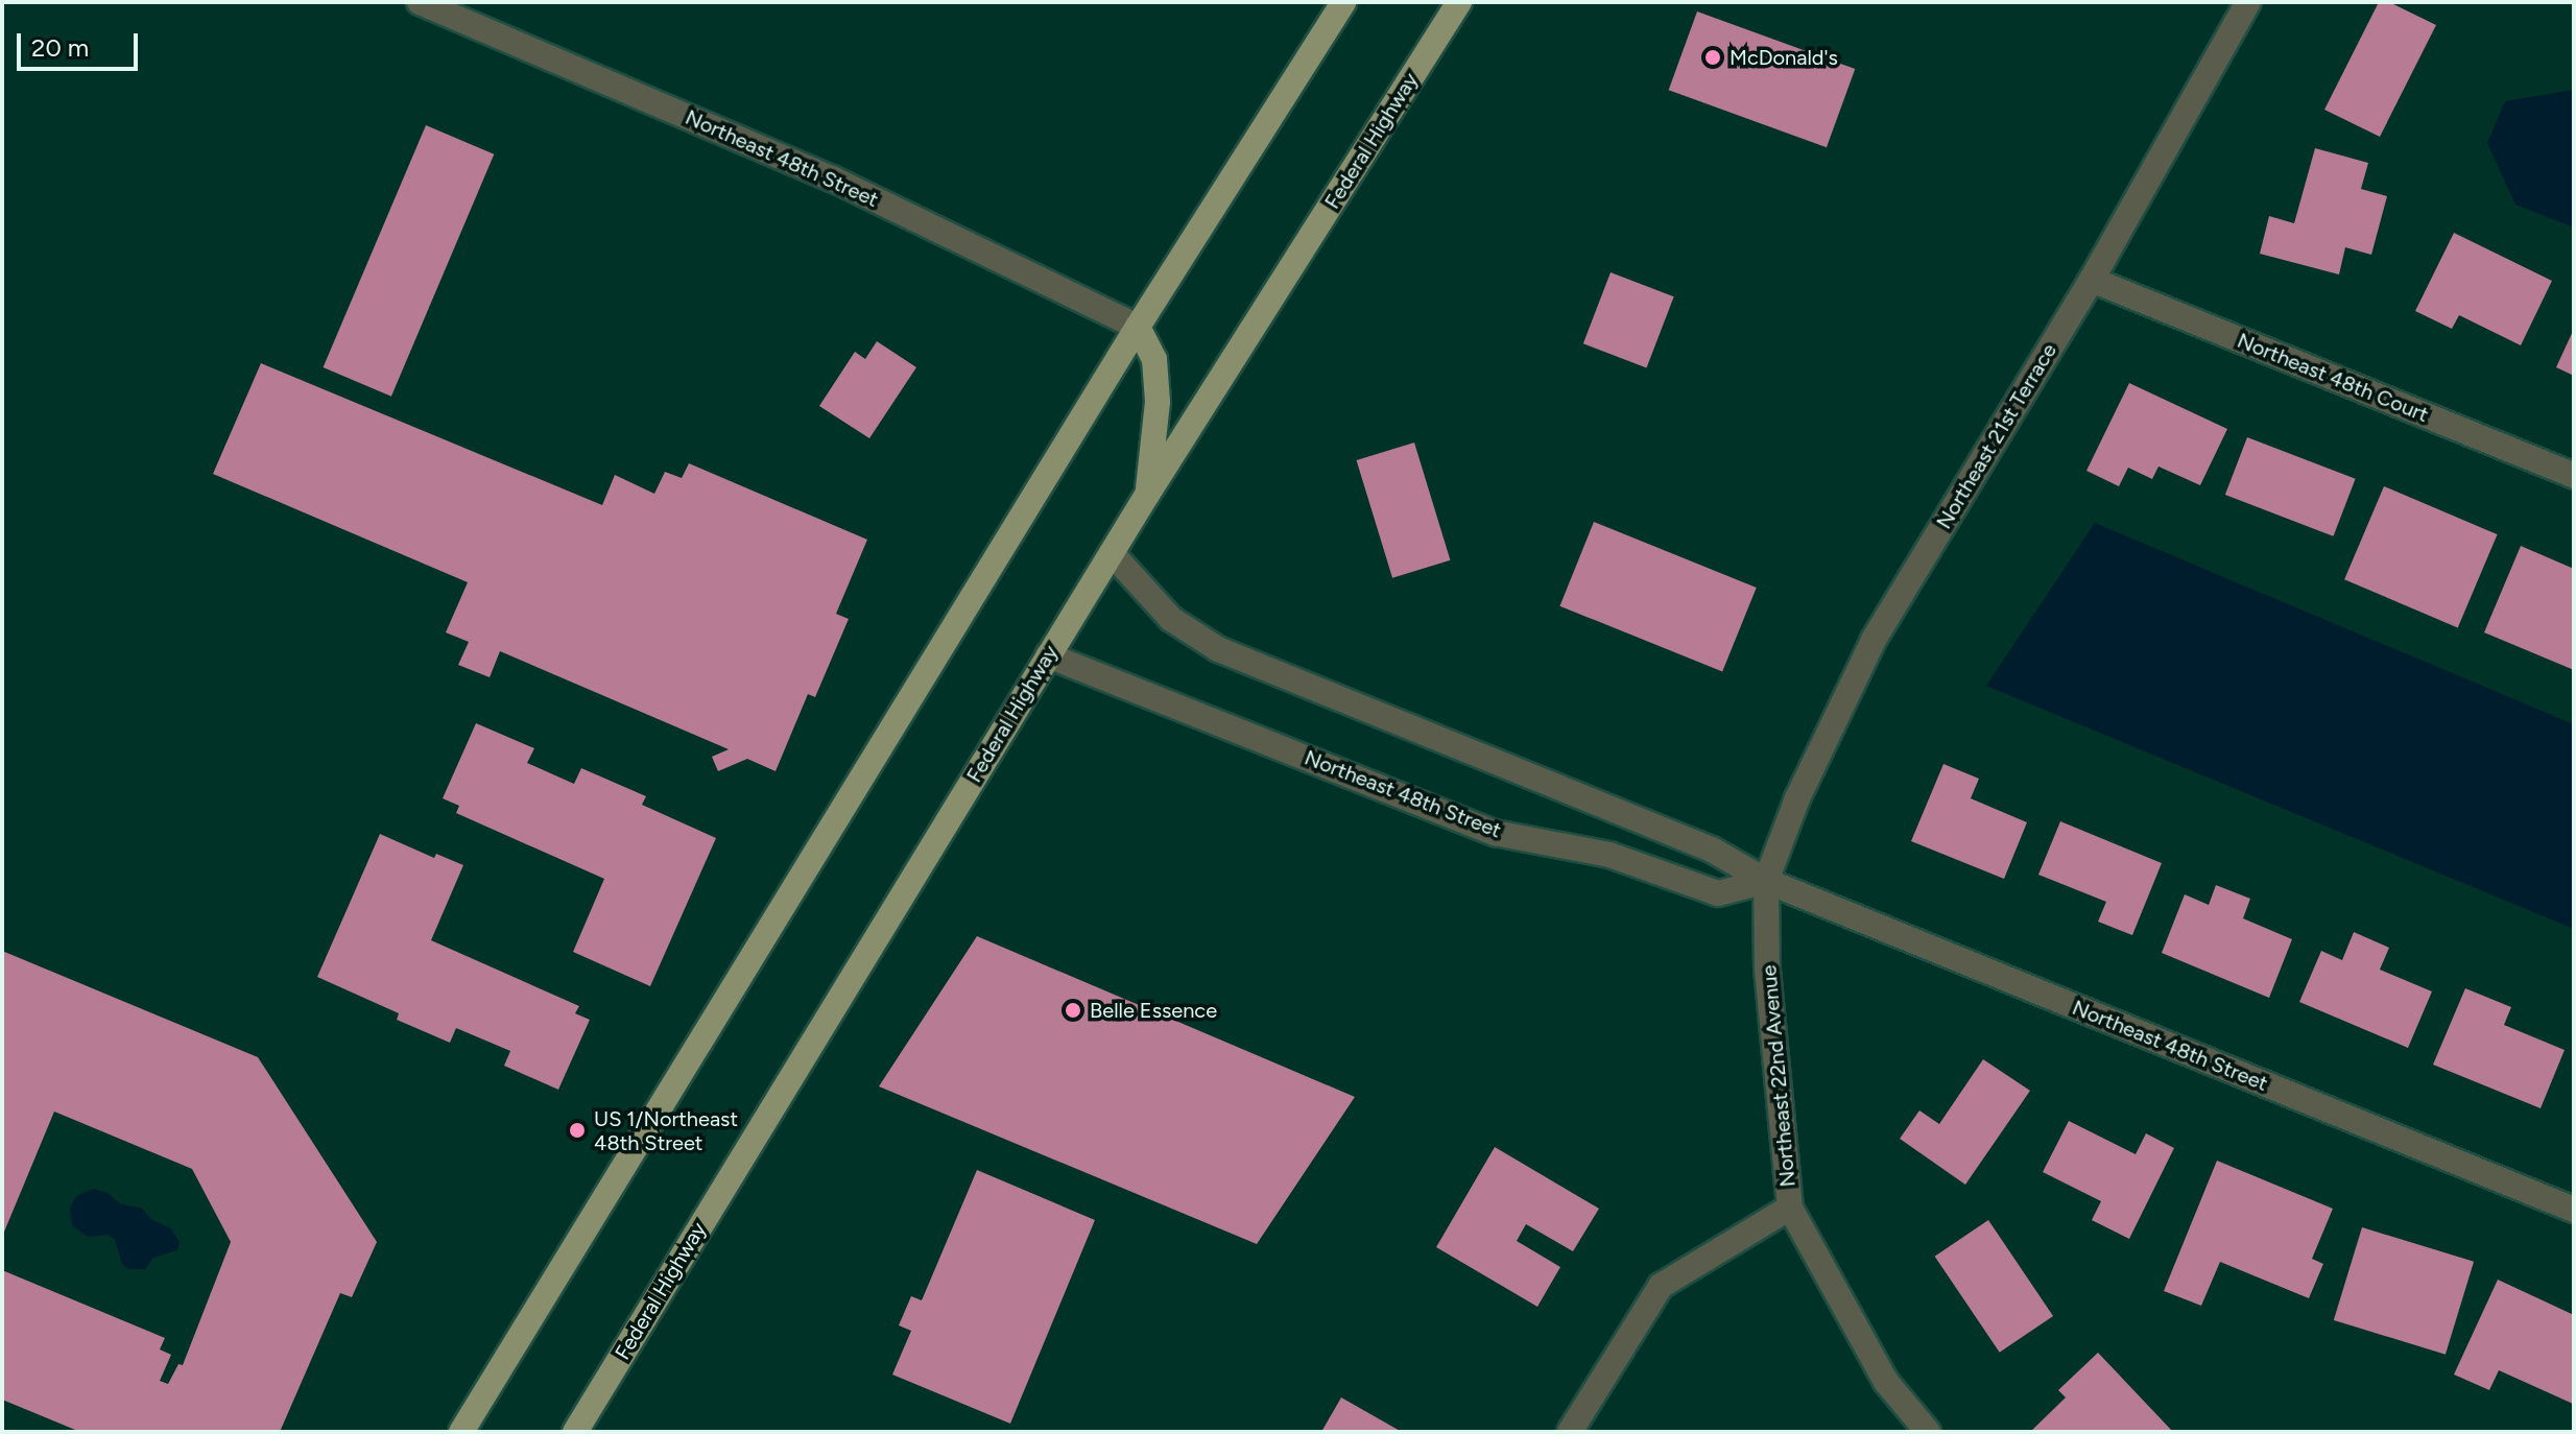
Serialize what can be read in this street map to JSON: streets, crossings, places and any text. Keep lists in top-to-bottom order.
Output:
{
  "streets": {
    "main road": ["Federal Highway"],
    "street": [
      "Northeast 48th Street",
      "Northeast 48th Court",
      "Northeast 21st Terrace",
      "Northeast 22nd Avenue"
    ]
  },
  "crossings": [
    ["Federal Highway", "Northeast 48th Street"],
    ["Northeast 48th Street", "Northeast 21st Terrace"],
    ["Northeast 48th Street", "Northeast 22nd Avenue"],
    ["Northeast 48th Court", "Northeast 21st Terrace"],
    ["Northeast 21st Terrace", "Northeast 22nd Avenue"]
  ],
  "places": ["McDonald's", "Belle Essence", "US 1/Northeast 48th Street"],
  "scale_bar": "20 m"
}
